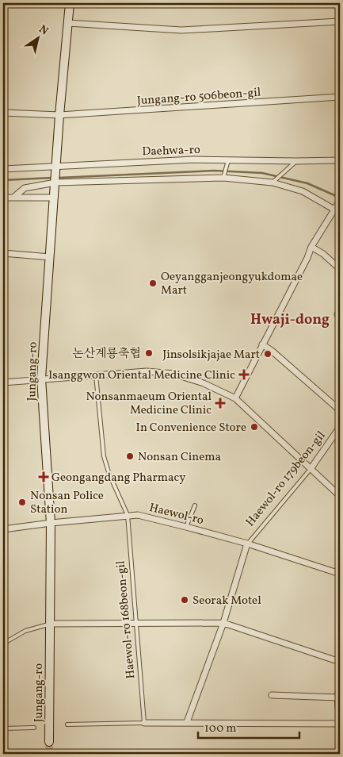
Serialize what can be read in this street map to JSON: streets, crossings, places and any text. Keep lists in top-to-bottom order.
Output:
{
  "streets": {
    "main road": ["Jungang-ro"],
    "street": [
      "Jungang-ro 506beon-gil",
      "Daehwa-ro",
      "Haewol-ro 179beon-gil",
      "Haewol-ro"
    ],
    "lane": ["Haewol-ro 168beon-gil"]
  },
  "crossings": [
    ["Jungang-ro 506beon-gil", "Jungang-ro"],
    ["Daehwa-ro", "Jungang-ro"],
    ["Jungang-ro", "Haewol-ro"],
    ["Haewol-ro 179beon-gil", "Haewol-ro"],
    ["Haewol-ro", "Haewol-ro 168beon-gil"]
  ],
  "districts": ["Hwaji-dong"],
  "places": {
    "other": [
      "Oeyangganjeongyukdomae Mart",
      "논산계룡축협",
      "Jinsolsikjajae Mart",
      "In Convenience Store",
      "Nonsan Cinema",
      "Nonsan Police Station",
      "Seorak Motel"
    ],
    "health": ["Isanggwon Oriental Medicine Clinic", "Nonsanmaeum Oriental Medicine Clinic", "Geongangdang Pharmacy"]
  },
  "scale_bar": "100 m",
  "north": "top right"
}
